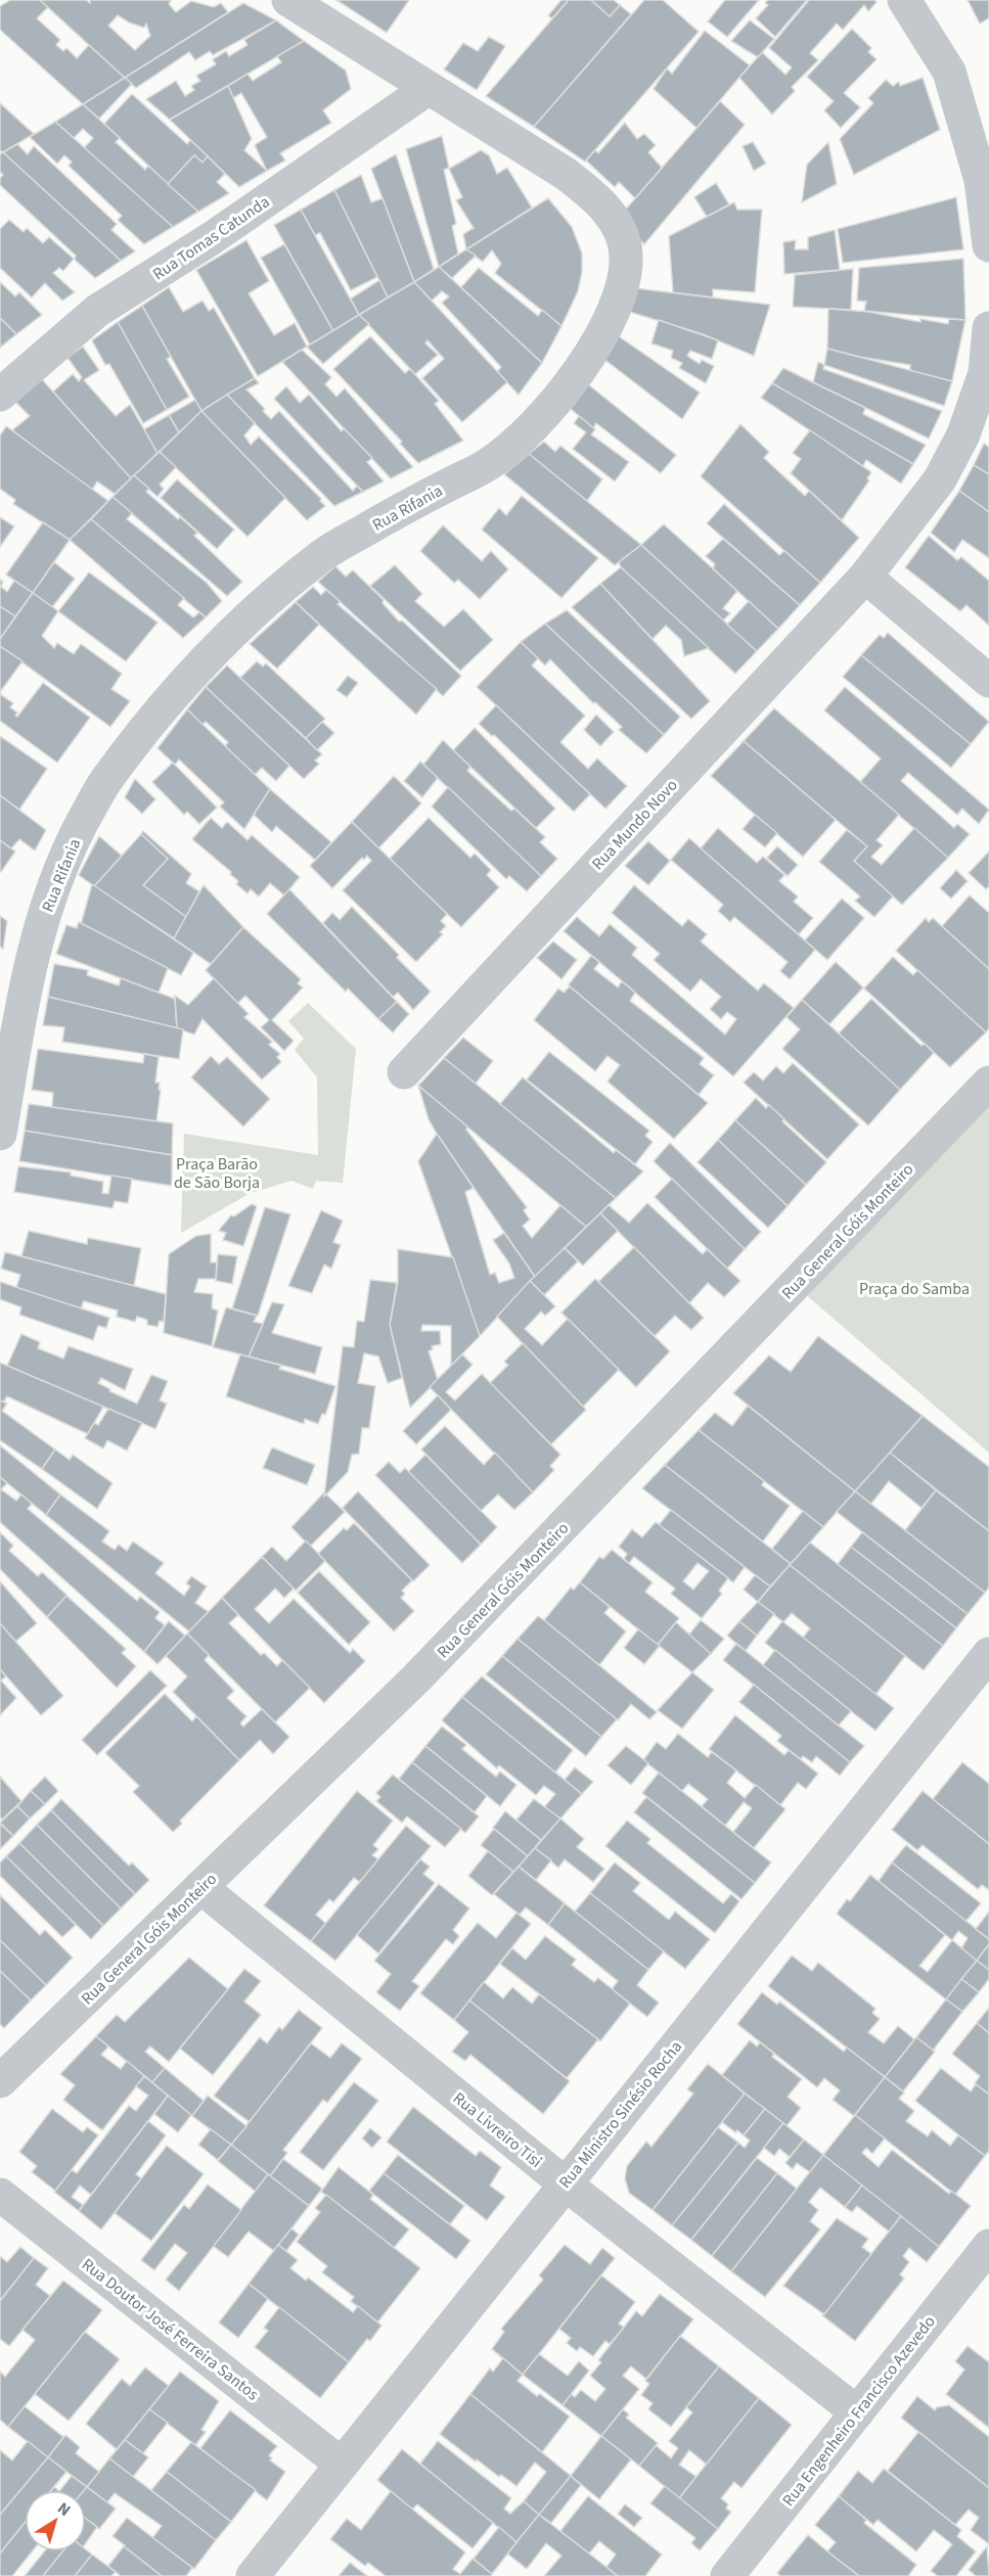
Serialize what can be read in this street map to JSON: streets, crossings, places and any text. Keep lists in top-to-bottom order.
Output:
{
  "streets": {
    "street": [
      "Rua Tomas Catunda",
      "Rua Rifania",
      "Rua Mundo Novo",
      "Rua General Góis Monteiro",
      "Rua Ministro Sinésio Rocha",
      "Rua Livreiro Tisi",
      "Rua Doutor José Ferreira Santos",
      "Rua Engenheiro Francisco Azevedo"
    ]
  },
  "crossings": [
    ["Rua Tomas Catunda", "Rua Rifania"],
    ["Rua General Góis Monteiro", "Rua Livreiro Tisi"],
    ["Rua Ministro Sinésio Rocha", "Rua Livreiro Tisi"],
    ["Rua Ministro Sinésio Rocha", "Rua Doutor José Ferreira Santos"],
    ["Rua Livreiro Tisi", "Rua Engenheiro Francisco Azevedo"]
  ],
  "parks": ["Praça Barão de São Borja", "Praça do Samba"],
  "north": "top right"
}
